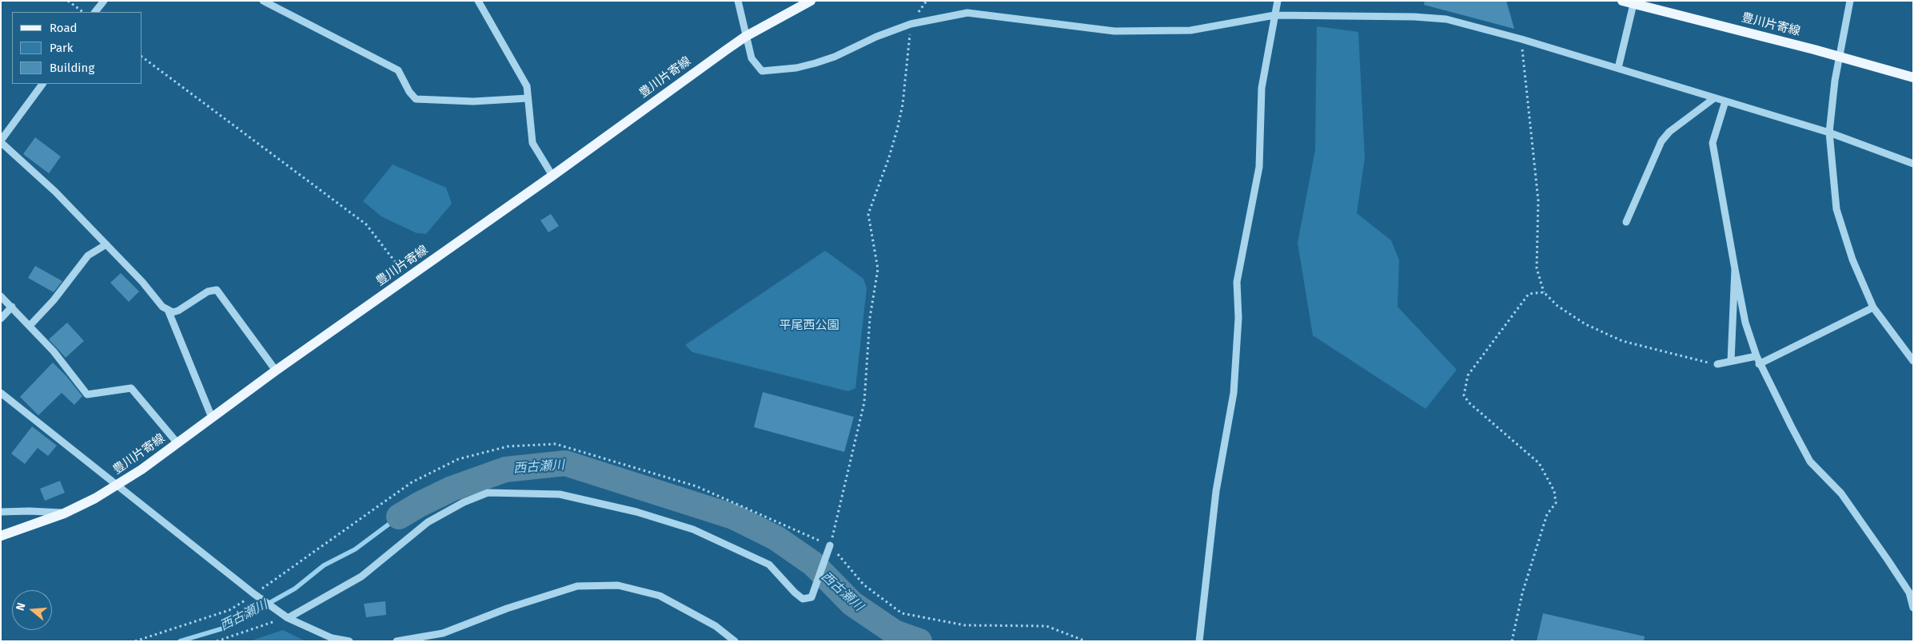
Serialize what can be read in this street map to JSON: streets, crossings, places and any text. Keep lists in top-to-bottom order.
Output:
{
  "streets": {
    "main road": ["豊川片寄線"]
  },
  "water": ["西古瀬川"],
  "parks": ["平尾西公園"],
  "legend": ["Road", "Park", "Building"],
  "north": "left"
}
